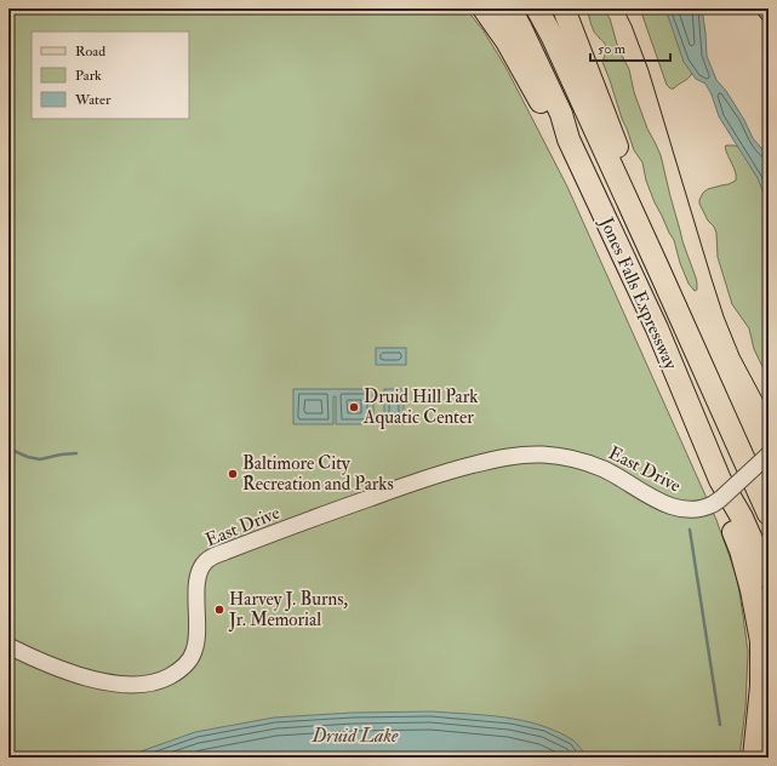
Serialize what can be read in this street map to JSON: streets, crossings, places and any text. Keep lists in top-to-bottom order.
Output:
{
  "streets": {
    "highway": ["Jones Falls Expressway"],
    "street": ["East Drive"]
  },
  "water": ["Druid Lake"],
  "places": ["Druid Hill Park Aquatic Center", "Baltimore City Recreation and Parks", "Harvey J. Burns, Jr. Memorial"],
  "legend": ["Road", "Park", "Water"],
  "scale_bar": "50 m"
}
